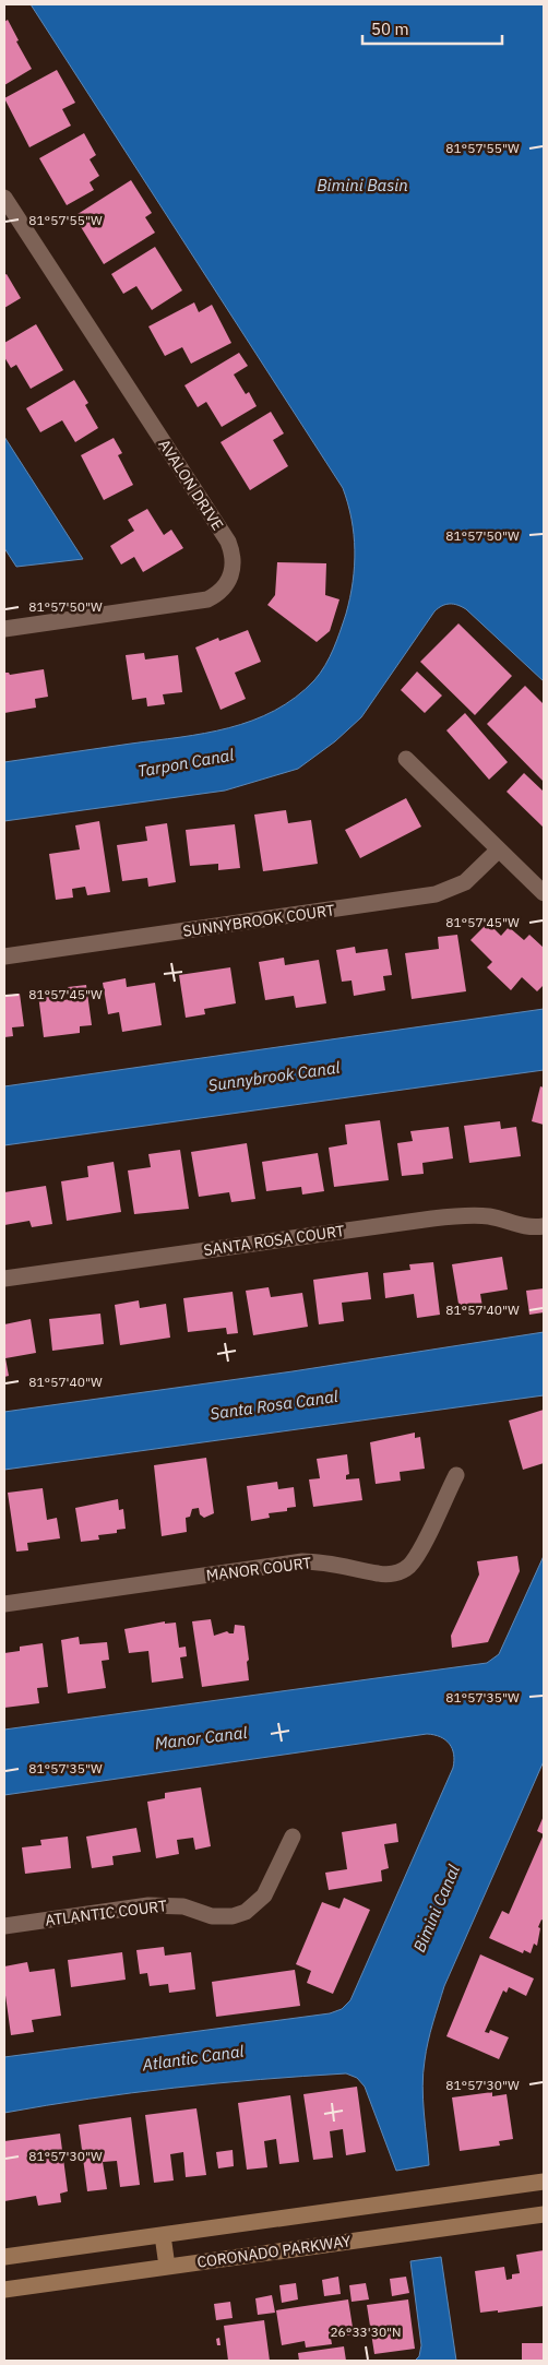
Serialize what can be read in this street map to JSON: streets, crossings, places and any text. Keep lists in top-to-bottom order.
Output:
{
  "streets": {
    "street": [
      "AVALON DRIVE",
      "SUNNYBROOK COURT",
      "SANTA ROSA COURT",
      "MANOR COURT",
      "ATLANTIC COURT",
      "CORONADO PARKWAY"
    ]
  },
  "water": [
    "Bimini Basin",
    "Tarpon Canal",
    "Sunnybrook Canal",
    "Santa Rosa Canal",
    "Manor Canal",
    "Bimini Canal",
    "Atlantic Canal"
  ],
  "scale_bar": "50 m",
  "coordinates": [
    "81°57'55\"W",
    "81°57'50\"W",
    "81°57'45\"W",
    "81°57'40\"W",
    "81°57'35\"W",
    "81°57'30\"W",
    "26°33'30\"N"
  ]
}
